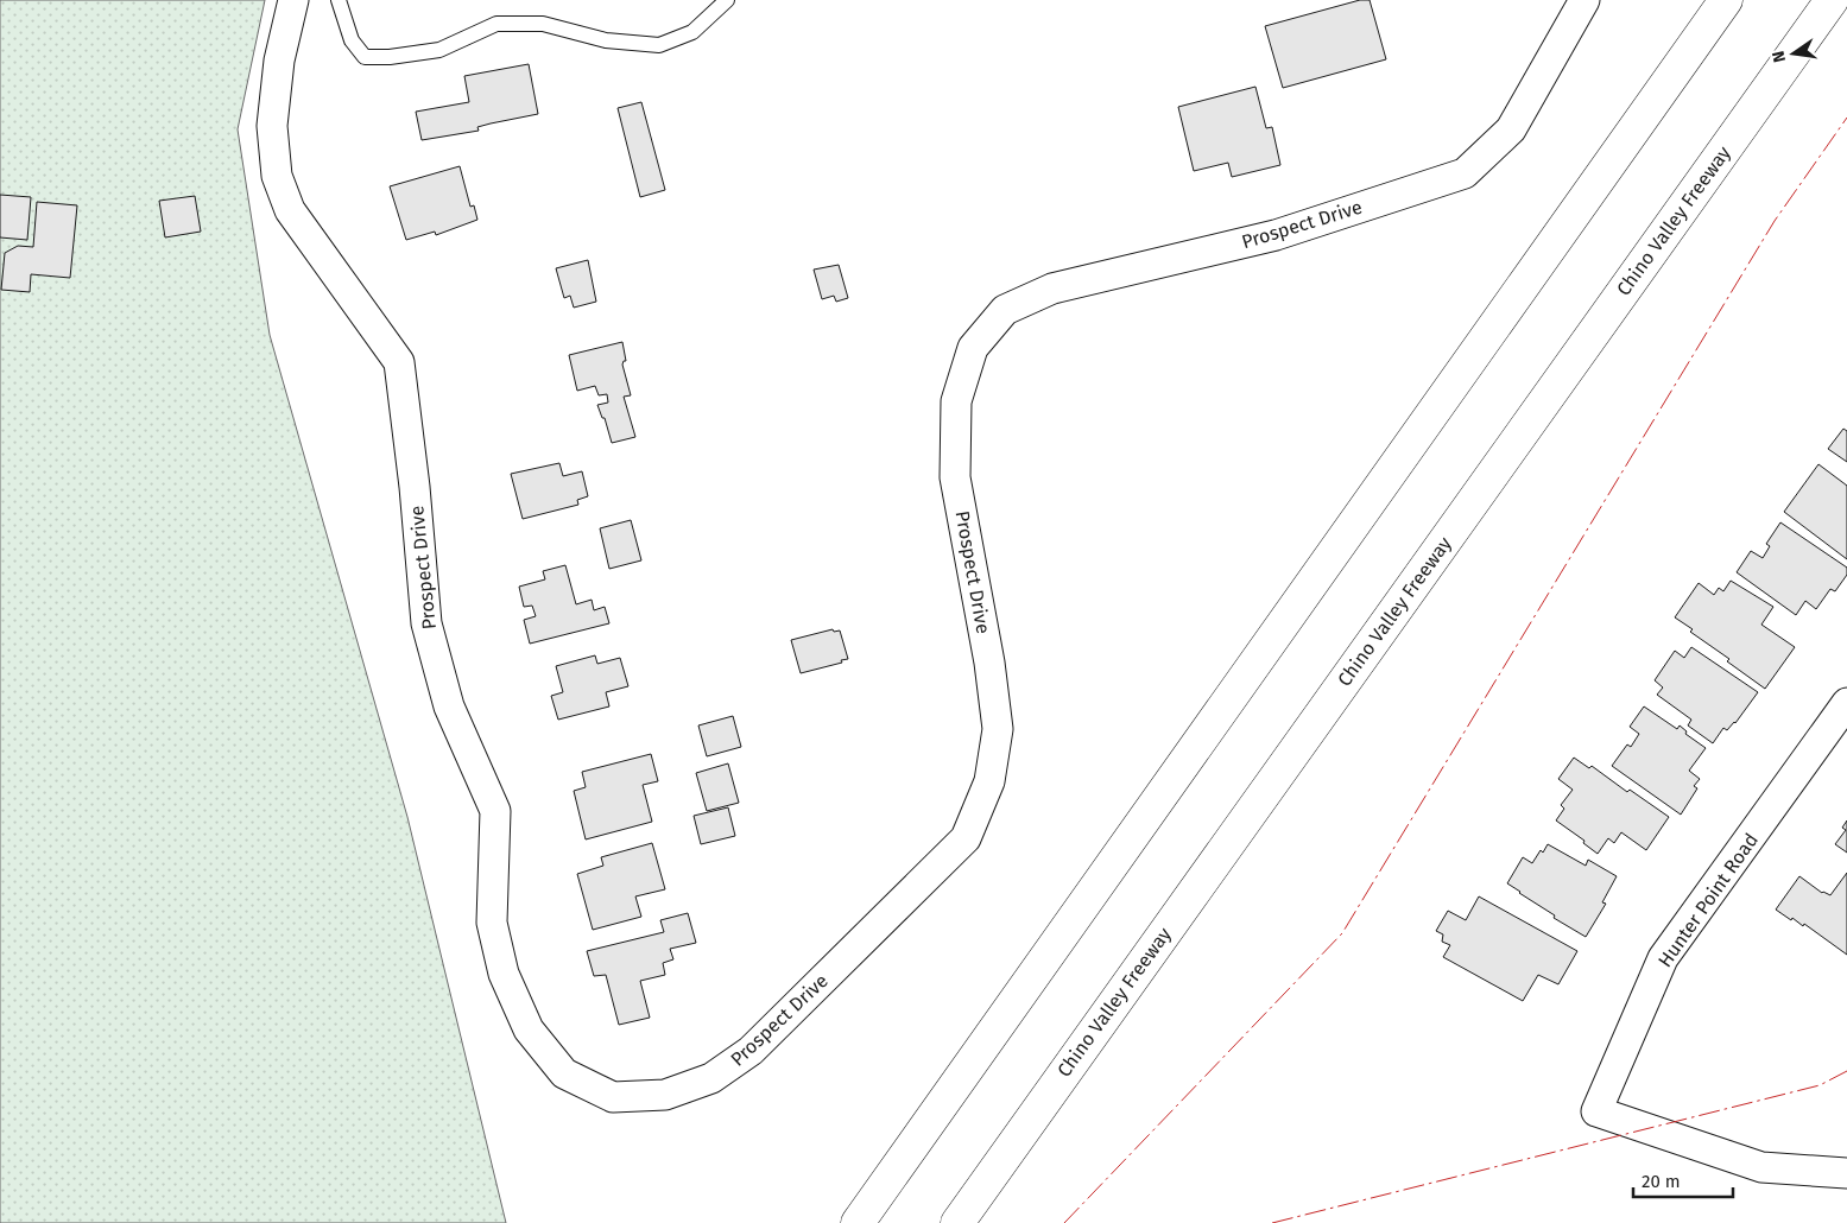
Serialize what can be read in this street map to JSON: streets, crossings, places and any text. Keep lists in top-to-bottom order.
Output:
{
  "streets": {
    "highway": ["Chino Valley Freeway"],
    "street": ["Prospect Drive", "Hunter Point Road"]
  },
  "scale_bar": "20 m",
  "north": "left"
}
